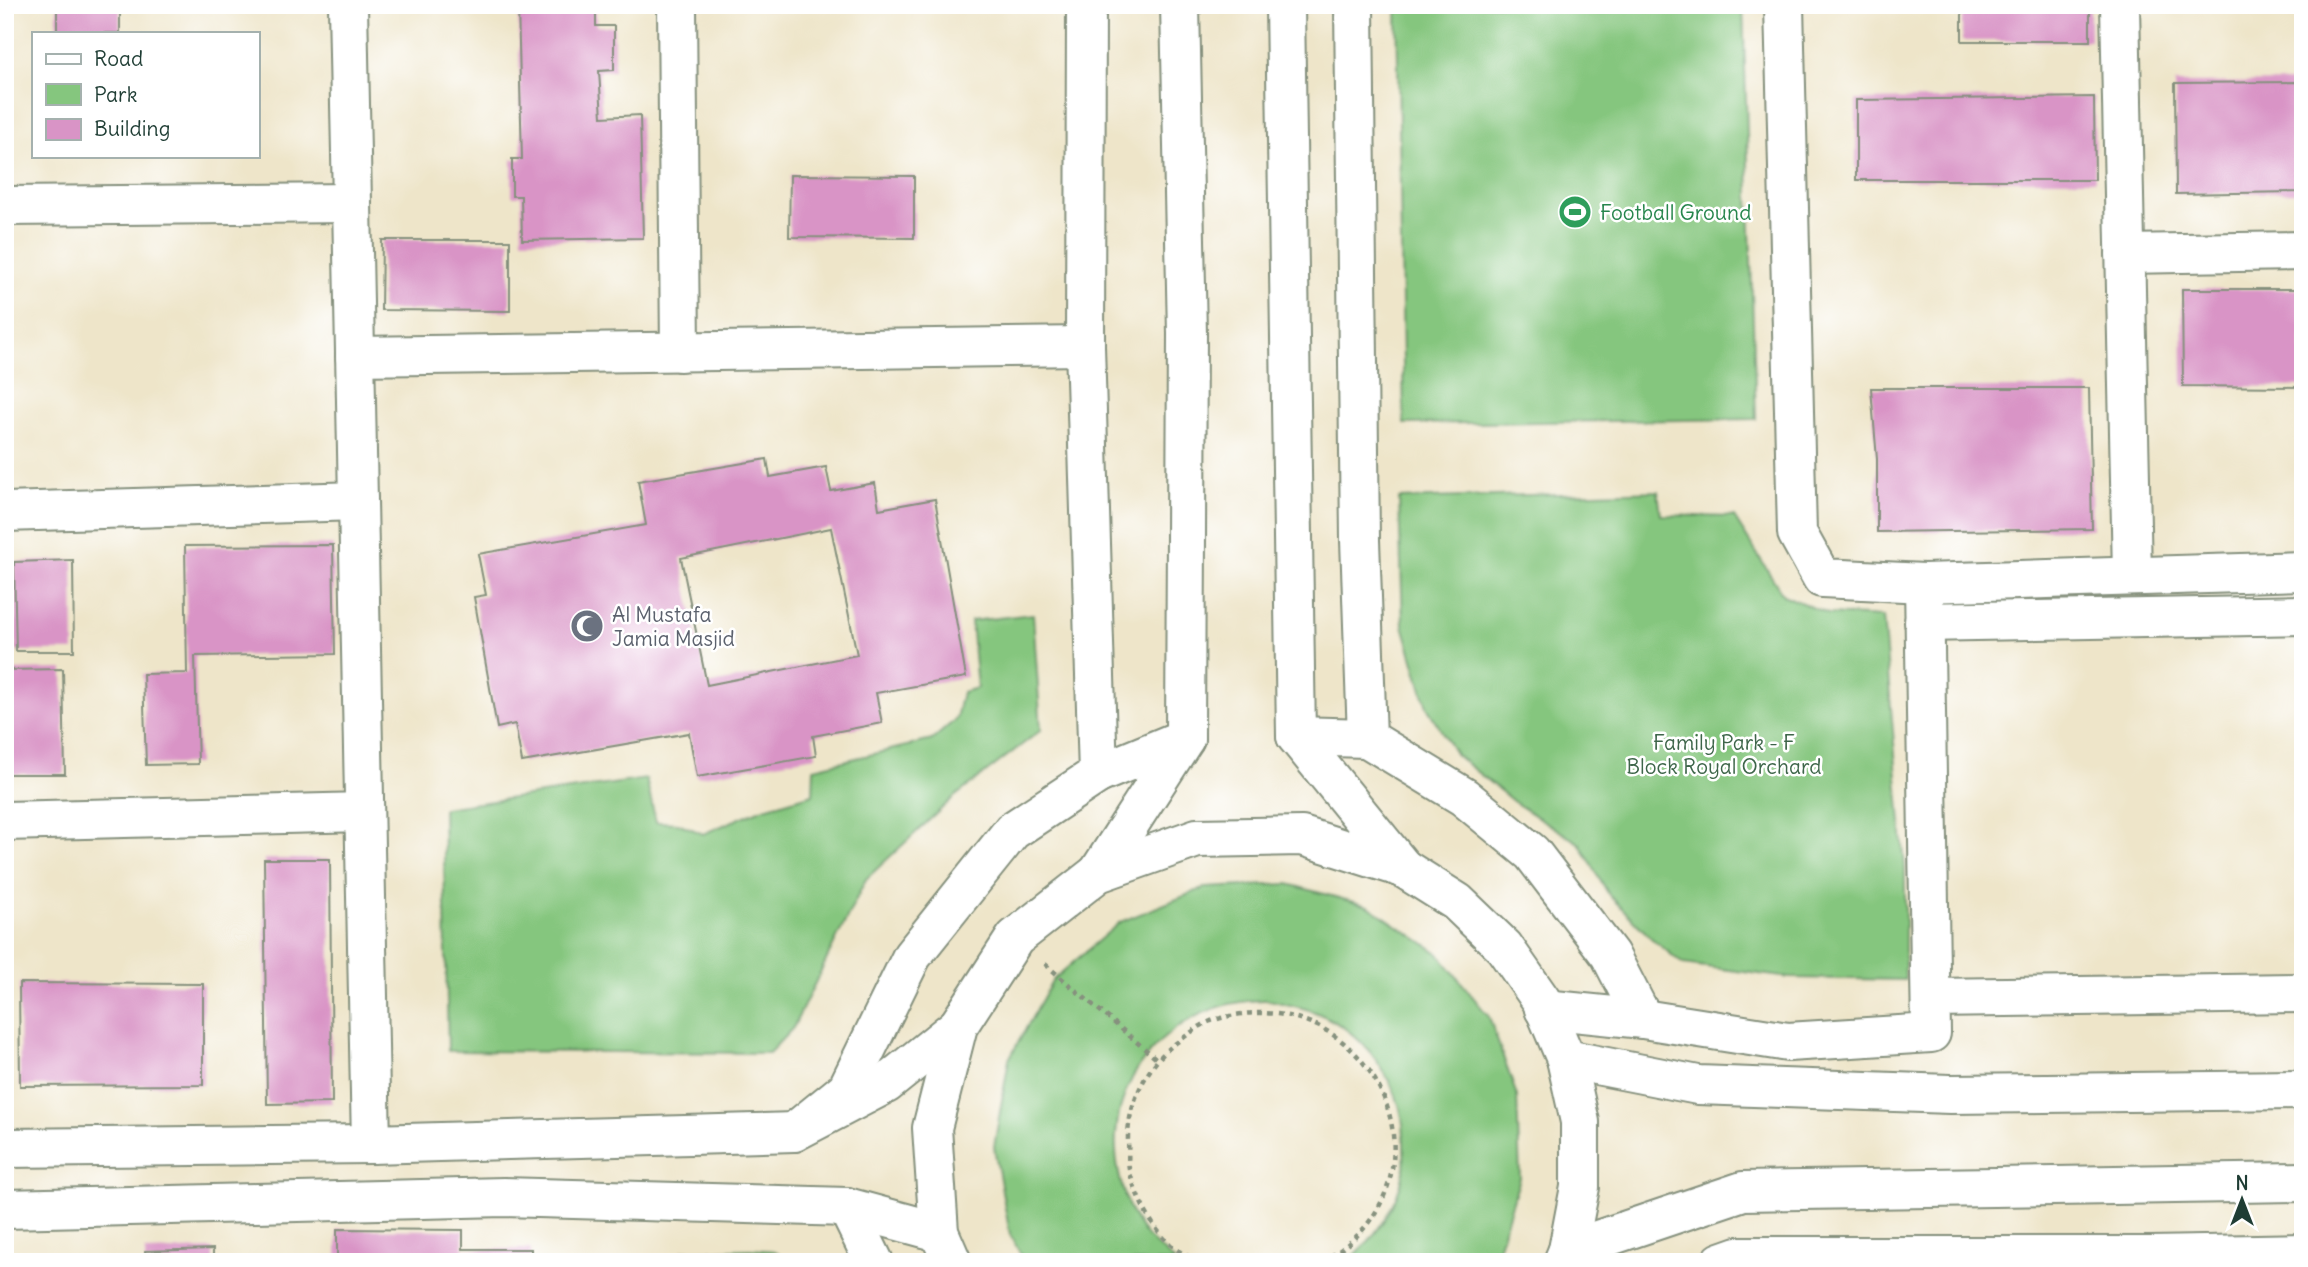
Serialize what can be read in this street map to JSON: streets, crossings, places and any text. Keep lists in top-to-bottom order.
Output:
{
  "parks": ["Family Park - F Block Royal Orchard"],
  "places": {
    "sports": ["Football Ground"],
    "mosque": ["Al Mustafa Jamia Masjid"]
  },
  "legend": ["Road", "Park", "Building"],
  "north": "top"
}
